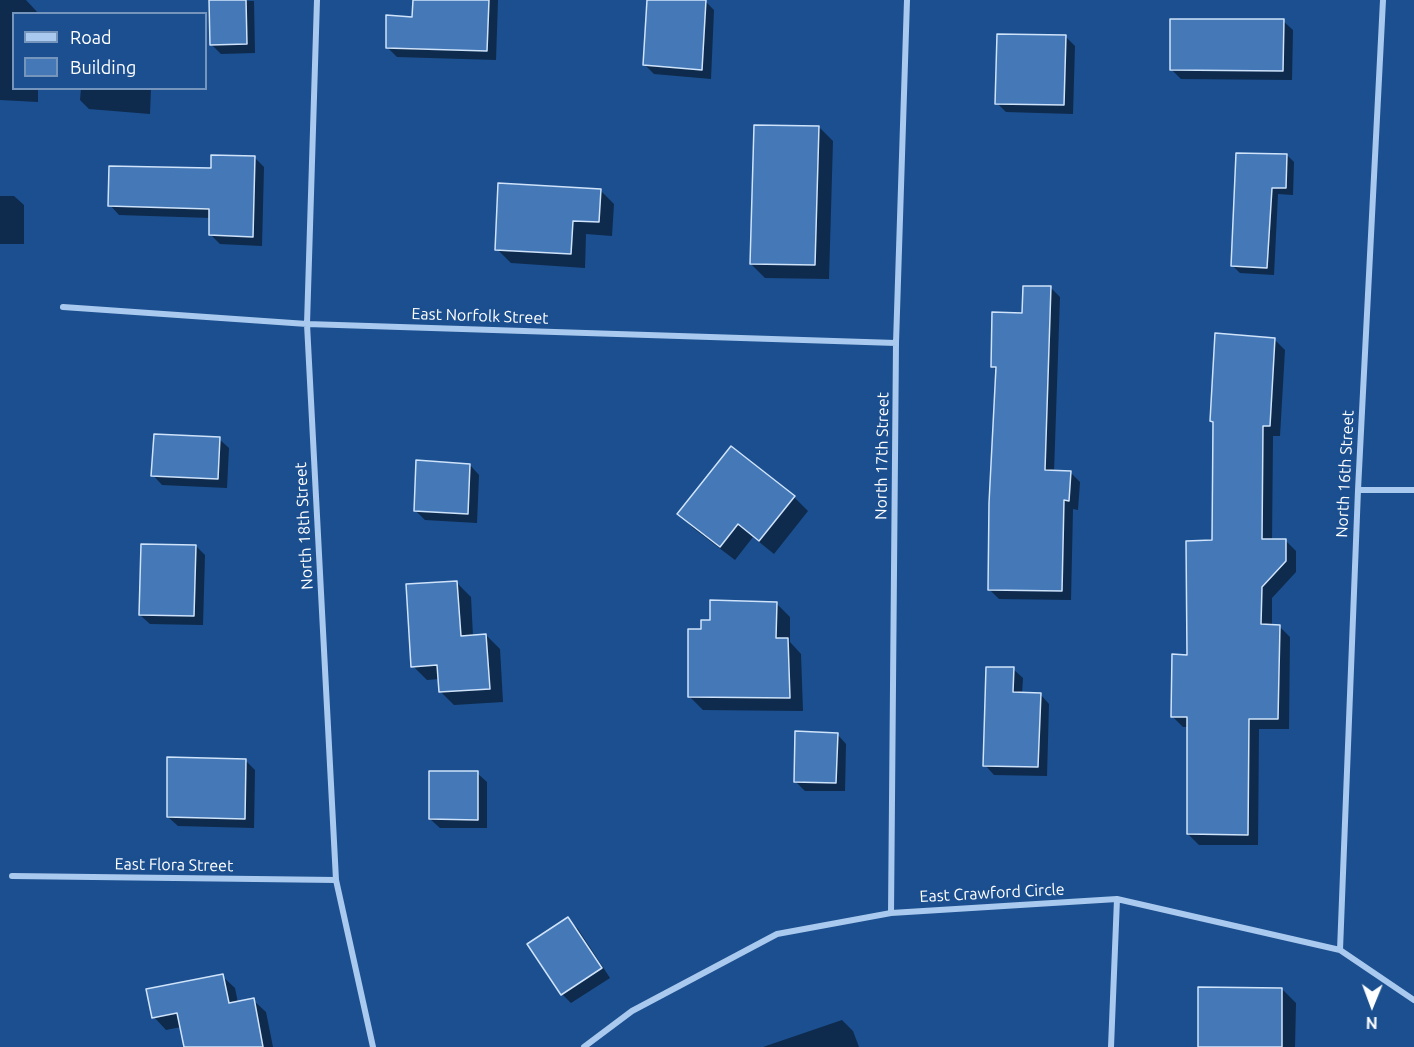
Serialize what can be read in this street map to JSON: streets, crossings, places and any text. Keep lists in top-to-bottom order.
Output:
{
  "streets": {
    "street": [
      "East Norfolk Street",
      "North 17th Street",
      "North 16th Street",
      "North 18th Street",
      "East Flora Street",
      "East Crawford Circle"
    ]
  },
  "crossings": [
    ["East Norfolk Street", "North 17th Street"],
    ["East Norfolk Street", "North 18th Street"],
    ["North 17th Street", "East Crawford Circle"],
    ["North 16th Street", "East Crawford Circle"],
    ["North 18th Street", "East Flora Street"]
  ],
  "legend": ["Road", "Building"],
  "north": "bottom"
}
